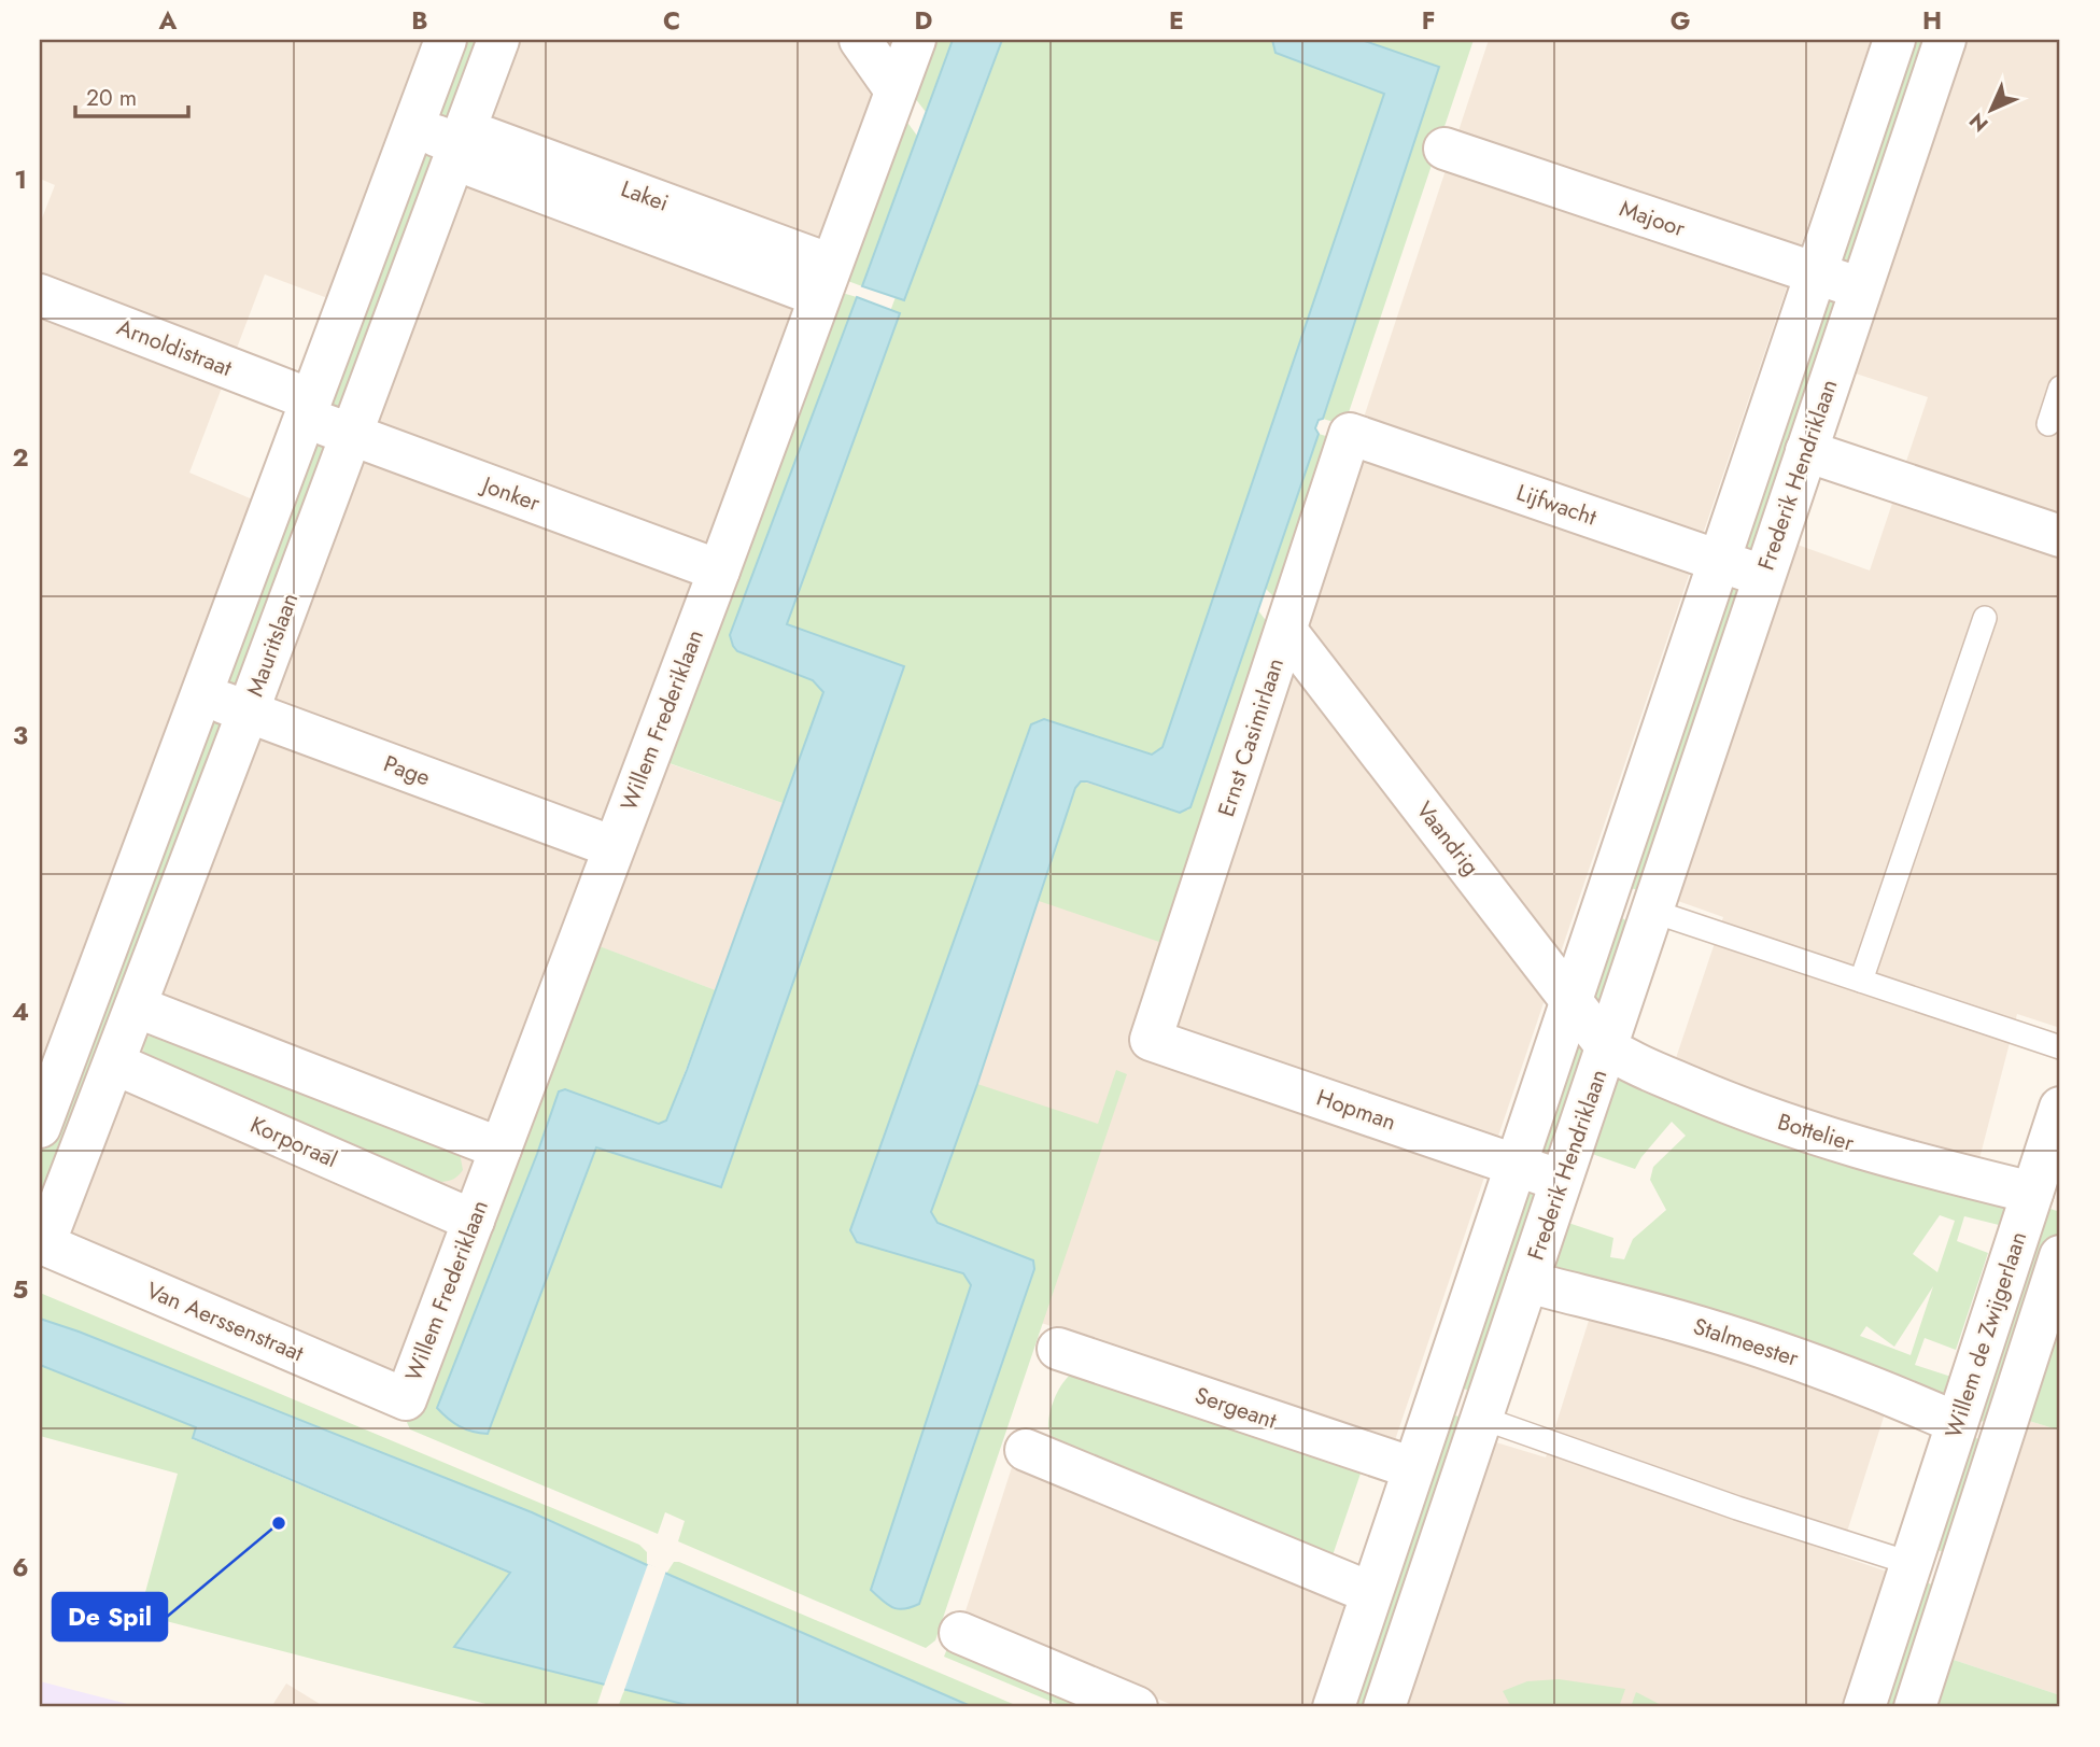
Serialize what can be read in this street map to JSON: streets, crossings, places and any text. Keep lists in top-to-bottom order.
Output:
{
  "streets": {
    "street": [
      "Lakei",
      "Majoor",
      "Arnoldistraat",
      "Frederik Hendriklaan",
      "Jonker",
      "Lijfwacht",
      "Mauritslaan",
      "Willem Frederiklaan",
      "Ernst Casimirlaan",
      "Page",
      "Vaandrig",
      "Hopman",
      "Bottelier",
      "Korporaal",
      "Van Aerssenstraat",
      "Willem de Zwijgerlaan",
      "Stalmeester",
      "Sergeant"
    ]
  },
  "crossings": [
    ["Lakei", "Mauritslaan"],
    ["Lakei", "Willem Frederiklaan"],
    ["Majoor", "Frederik Hendriklaan"],
    ["Arnoldistraat", "Jonker"],
    ["Frederik Hendriklaan", "Lijfwacht"],
    ["Frederik Hendriklaan", "Vaandrig"],
    ["Frederik Hendriklaan", "Hopman"],
    ["Frederik Hendriklaan", "Bottelier"],
    ["Frederik Hendriklaan", "Stalmeester"],
    ["Frederik Hendriklaan", "Sergeant"],
    ["Jonker", "Mauritslaan"],
    ["Jonker", "Willem Frederiklaan"],
    ["Lijfwacht", "Ernst Casimirlaan"],
    ["Mauritslaan", "Page"],
    ["Mauritslaan", "Korporaal"],
    ["Mauritslaan", "Van Aerssenstraat"],
    ["Willem Frederiklaan", "Page"],
    ["Willem Frederiklaan", "Korporaal"],
    ["Willem Frederiklaan", "Van Aerssenstraat"],
    ["Ernst Casimirlaan", "Vaandrig"],
    ["Ernst Casimirlaan", "Hopman"],
    ["Vaandrig", "Bottelier"],
    ["Bottelier", "Willem de Zwijgerlaan"],
    ["Willem de Zwijgerlaan", "Stalmeester"]
  ],
  "places": ["De Spil"],
  "scale_bar": "20 m",
  "north": "bottom left",
  "grid": {
    "columns": [
      "A",
      "B",
      "C",
      "D",
      "E",
      "F",
      "G",
      "H"
    ],
    "rows": [
      "1",
      "2",
      "3",
      "4",
      "5",
      "6"
    ]
  }
}
